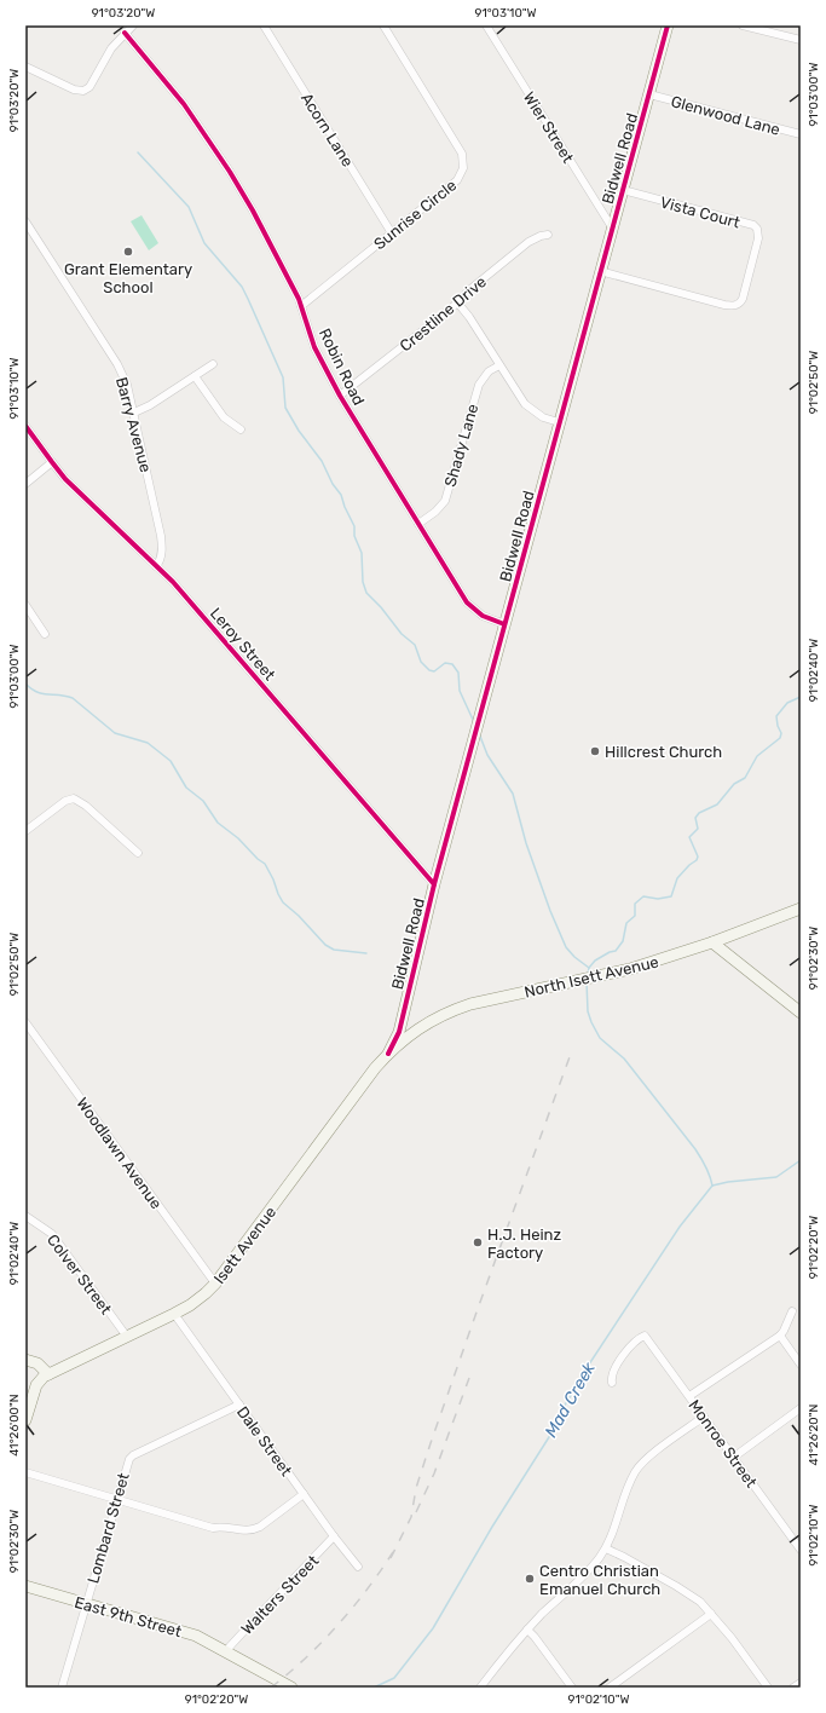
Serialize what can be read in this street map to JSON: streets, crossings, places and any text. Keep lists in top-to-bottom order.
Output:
{
  "streets": {
    "main road": [
      "Bidwell Road",
      "North Isett Avenue",
      "Isett Avenue",
      "East 9th Street"
    ],
    "street": [
      "Glenwood Lane",
      "Wier Street",
      "Acorn Lane",
      "Vista Court",
      "Sunrise Circle",
      "Crestline Drive",
      "Robin Road",
      "Barry Avenue",
      "Shady Lane",
      "Leroy Street",
      "Woodlawn Avenue",
      "Colver Street",
      "Dale Street",
      "Monroe Street",
      "Lombard Street",
      "Walters Street"
    ]
  },
  "crossings": [
    ["Glenwood Lane", "Bidwell Road"],
    ["Wier Street", "Bidwell Road"],
    ["Acorn Lane", "Sunrise Circle"],
    ["Bidwell Road", "Vista Court"],
    ["Bidwell Road", "Robin Road"],
    ["Bidwell Road", "Leroy Street"],
    ["Bidwell Road", "North Isett Avenue"],
    ["Bidwell Road", "Isett Avenue"],
    ["Sunrise Circle", "Robin Road"],
    ["Crestline Drive", "Robin Road"],
    ["Robin Road", "Shady Lane"],
    ["Barry Avenue", "Leroy Street"],
    ["North Isett Avenue", "Isett Avenue"],
    ["Woodlawn Avenue", "Isett Avenue"],
    ["Isett Avenue", "Colver Street"],
    ["Isett Avenue", "Dale Street"],
    ["Dale Street", "Lombard Street"],
    ["Dale Street", "Walters Street"],
    ["Lombard Street", "East 9th Street"],
    ["Walters Street", "East 9th Street"]
  ],
  "water": ["Mad Creek"],
  "places": [
    "Grant Elementary School",
    "Hillcrest Church",
    "H.J. Heinz Factory",
    "Centro Christian Emanuel Church"
  ],
  "coordinates": [
    "91°03'20\"W",
    "91°03'10\"W",
    "91°03'00\"W",
    "91°02'50\"W",
    "91°02'40\"W",
    "91°02'30\"W",
    "91°02'20\"W",
    "41°26'00\"N",
    "41°26'20\"N",
    "91°02'10\"W"
  ]
}
